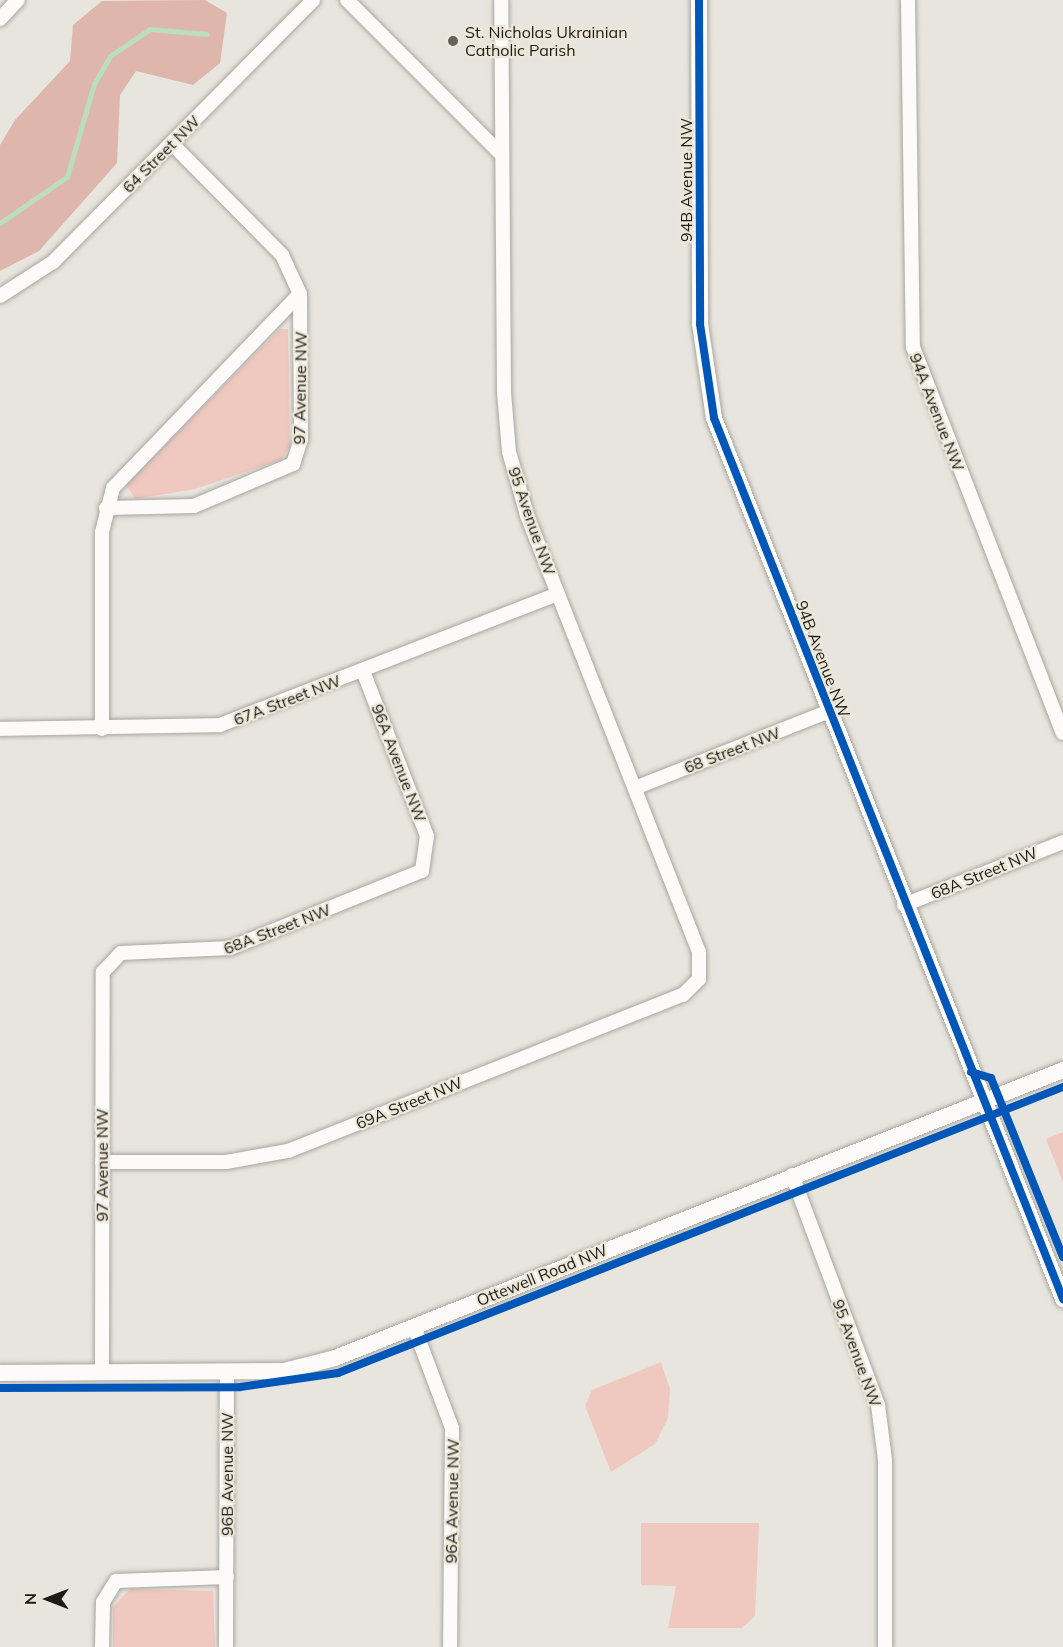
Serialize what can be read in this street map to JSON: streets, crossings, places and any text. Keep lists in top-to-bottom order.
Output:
{
  "streets": {
    "street": [
      "64 Street NW",
      "94B Avenue NW",
      "97 Avenue NW",
      "94A Avenue NW",
      "95 Avenue NW",
      "67A Street NW",
      "68 Street NW",
      "96A Avenue NW",
      "68A Street NW",
      "69A Street NW",
      "Ottewell Road NW",
      "96B Avenue NW"
    ]
  },
  "crossings": [
    ["64 Street NW", "97 Avenue NW"],
    ["94B Avenue NW", "68 Street NW"],
    ["94B Avenue NW", "68A Street NW"],
    ["94B Avenue NW", "Ottewell Road NW"],
    ["97 Avenue NW", "67A Street NW"],
    ["97 Avenue NW", "68A Street NW"],
    ["97 Avenue NW", "69A Street NW"],
    ["97 Avenue NW", "Ottewell Road NW"],
    ["95 Avenue NW", "67A Street NW"],
    ["95 Avenue NW", "68 Street NW"],
    ["95 Avenue NW", "69A Street NW"],
    ["95 Avenue NW", "Ottewell Road NW"],
    ["67A Street NW", "96A Avenue NW"],
    ["96A Avenue NW", "68A Street NW"],
    ["96A Avenue NW", "Ottewell Road NW"],
    ["Ottewell Road NW", "96B Avenue NW"]
  ],
  "places": ["St. Nicholas Ukrainian Catholic Parish"],
  "north": "left"
}
